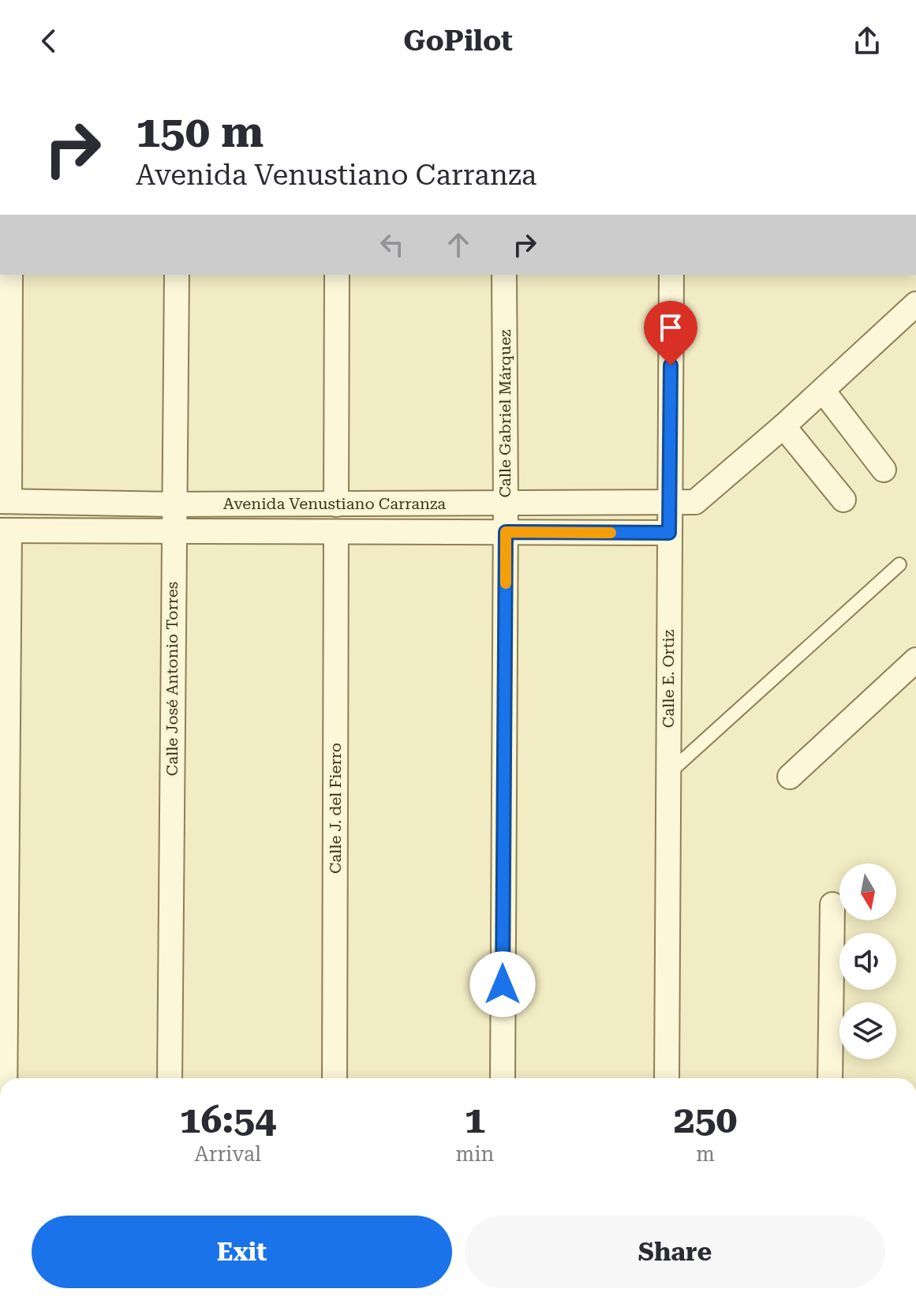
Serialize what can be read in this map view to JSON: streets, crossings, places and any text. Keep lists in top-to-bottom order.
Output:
{
  "streets": {
    "street": [
      "Calle Gabriel Márquez",
      "Avenida Venustiano Carranza",
      "Calle José Antonio Torres",
      "Calle E. Ortiz",
      "Calle J. del Fierro"
    ]
  },
  "crossings": [
    ["Calle Gabriel Márquez", "Avenida Venustiano Carranza"],
    ["Avenida Venustiano Carranza", "Calle José Antonio Torres"],
    ["Avenida Venustiano Carranza", "Calle E. Ortiz"],
    ["Avenida Venustiano Carranza", "Calle J. del Fierro"]
  ],
  "north": "bottom",
  "page": {
    "header": "GoPilot",
    "turn": ["150 m", "Avenida Venustiano Carranza"],
    "eta": [
      "16:54",
      "Arrival",
      "1",
      "min",
      "250",
      "m"
    ],
    "buttons": ["Exit", "Share"]
  }
}
